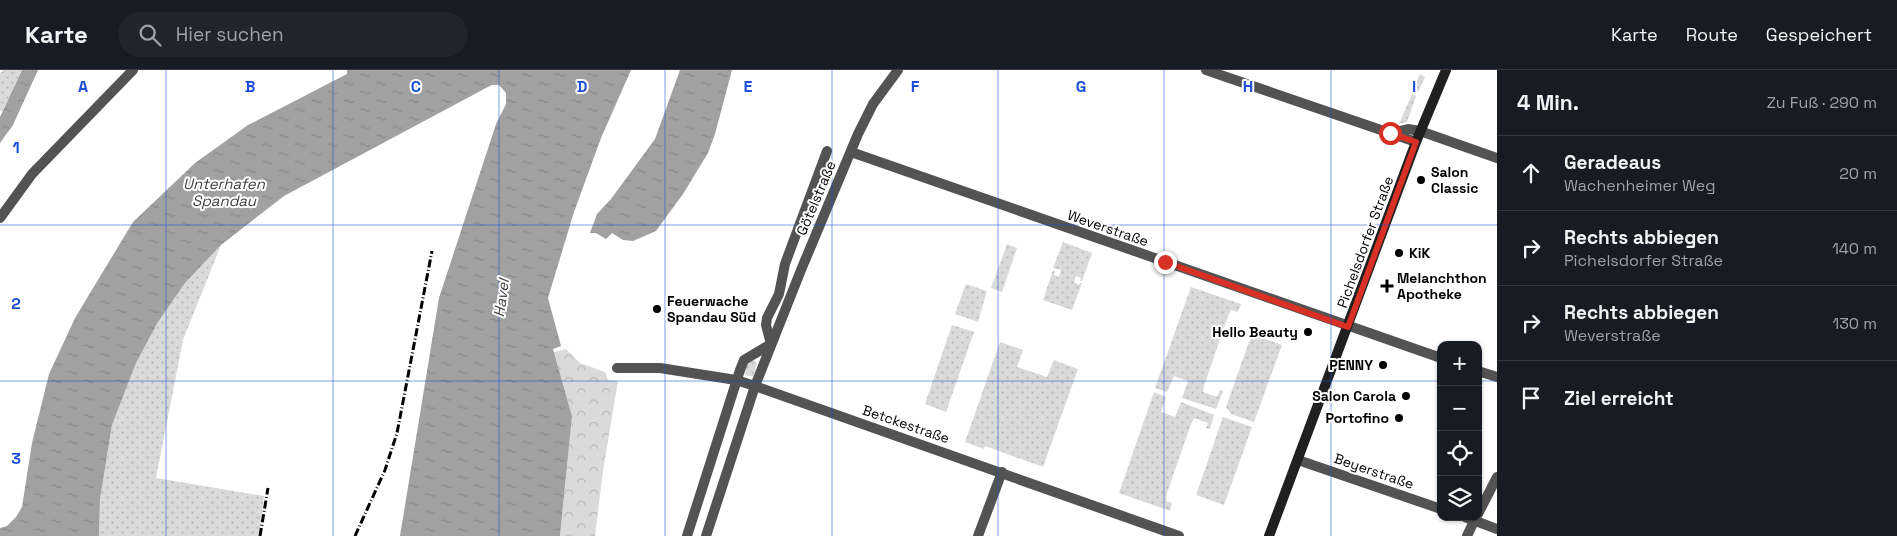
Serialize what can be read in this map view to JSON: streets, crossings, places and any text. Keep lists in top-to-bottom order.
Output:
{
  "streets": {
    "street": [
      "Götelstraße",
      "Weverstraße",
      "Pichelsdorfer Straße",
      "Betckestraße",
      "Beyerstraße"
    ]
  },
  "crossings": [
    ["Götelstraße", "Weverstraße"],
    ["Götelstraße", "Betckestraße"],
    ["Weverstraße", "Pichelsdorfer Straße"],
    ["Pichelsdorfer Straße", "Beyerstraße"]
  ],
  "water": ["Unterhafen Spandau", "Havel"],
  "places": {
    "other": [
      "Salon Classic",
      "KiK",
      "Feuerwache Spandau Süd",
      "Hello Beauty",
      "PENNY",
      "Salon Carola",
      "Portofino"
    ],
    "health": ["Melanchthon Apotheke"]
  },
  "page": {
    "header": "Karte",
    "search": "Hier suchen",
    "nav": ["Karte", "Route", "Gespeichert"],
    "heading": ["4 Min.", "Zu Fuß · 290 m"],
    "list": [
      ["Geradeaus", "Wachenheimer Weg", "20 m"],
      ["Rechts abbiegen", "Pichelsdorfer Straße", "140 m"],
      ["Rechts abbiegen", "Weverstraße", "130 m"],
      "Ziel erreicht"
    ],
    "map_buttons": ["+", "−"]
  },
  "grid": {
    "columns": [
      "A",
      "B",
      "C",
      "D",
      "E",
      "F",
      "G",
      "H",
      "I"
    ],
    "rows": ["1", "2", "3"]
  }
}
